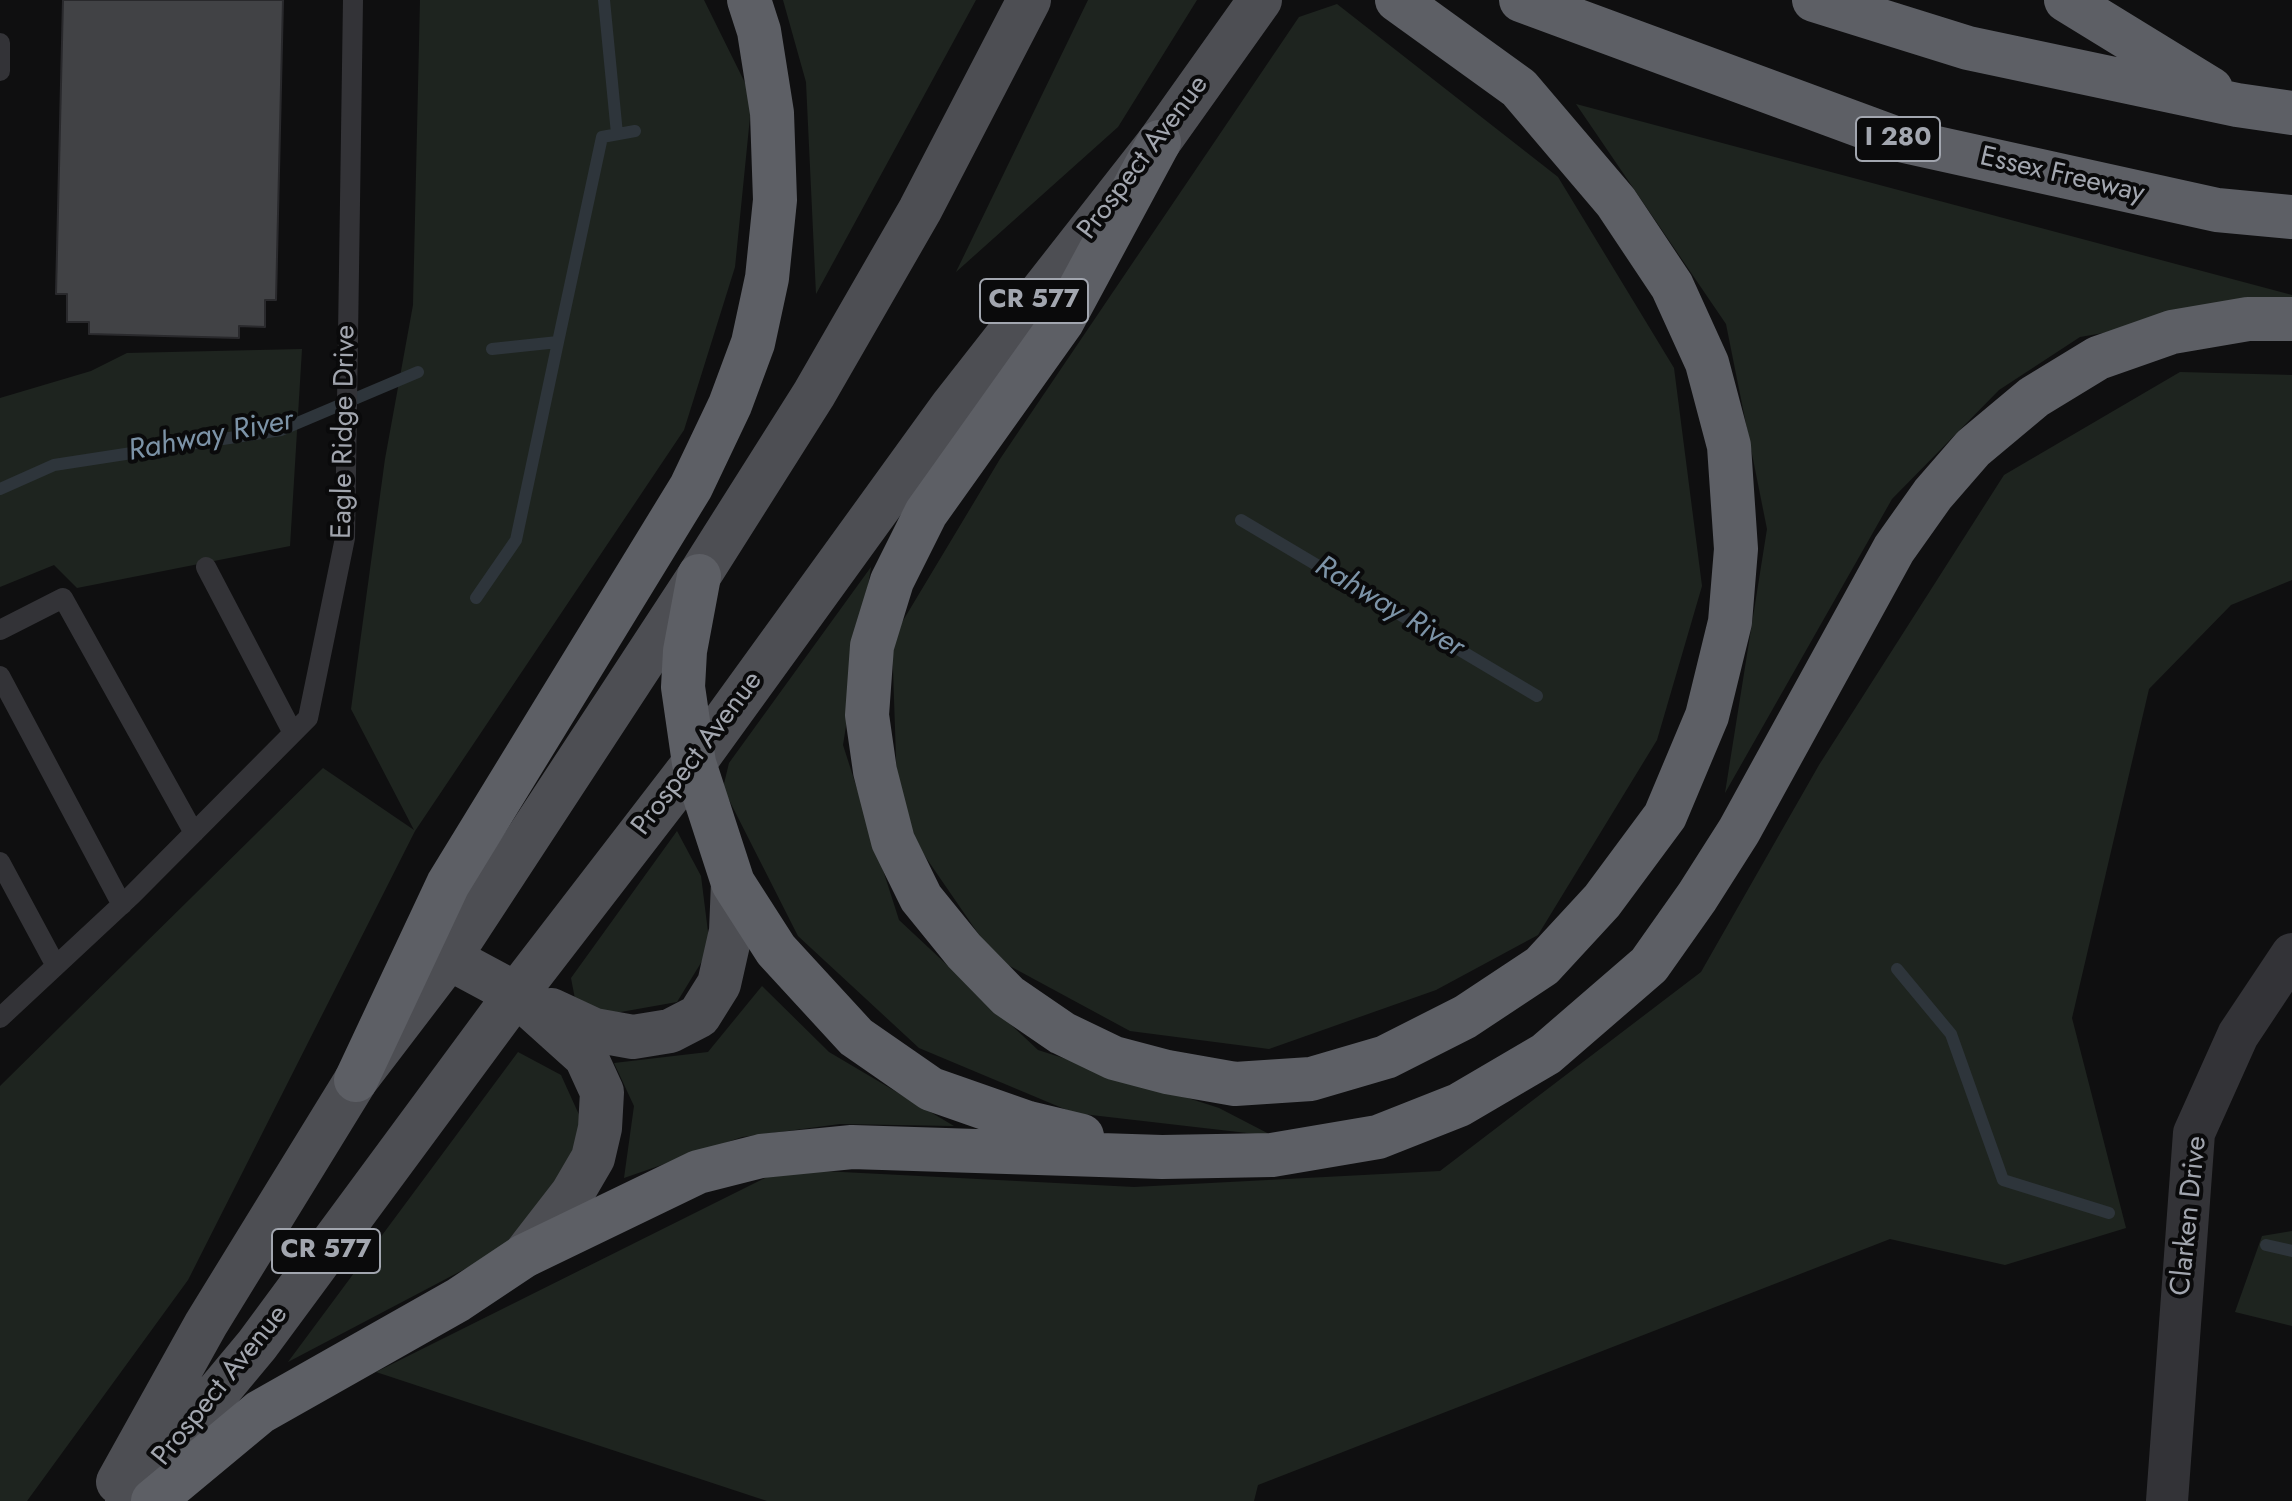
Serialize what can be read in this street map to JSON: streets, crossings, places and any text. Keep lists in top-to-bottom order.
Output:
{
  "streets": {
    "highway": ["I 280", "Essex Freeway"],
    "main road": ["Prospect Avenue", "CR 577"],
    "street": ["Clarken Drive"],
    "lane": ["Eagle Ridge Drive"]
  },
  "water": ["Rahway River"]
}
